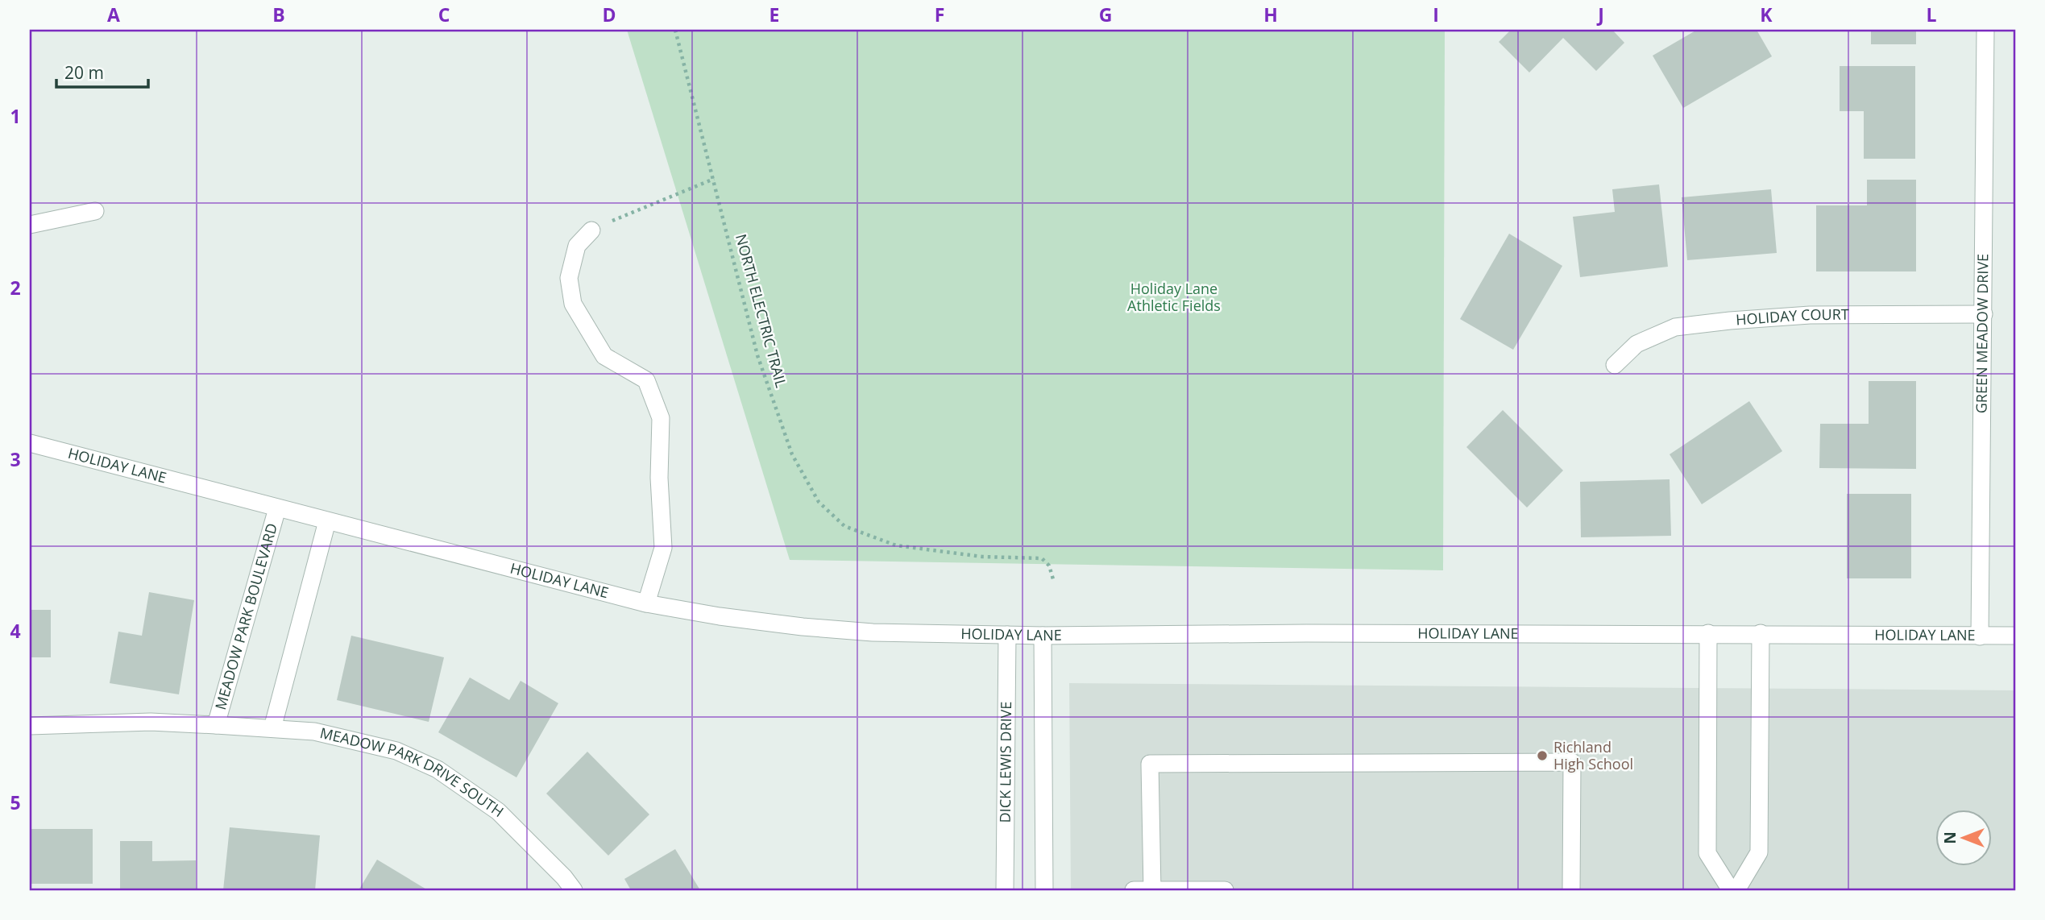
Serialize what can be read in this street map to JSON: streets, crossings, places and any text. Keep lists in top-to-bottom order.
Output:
{
  "streets": {
    "street": [
      "HOLIDAY COURT",
      "GREEN MEADOW DRIVE",
      "HOLIDAY LANE",
      "MEADOW PARK BOULEVARD",
      "DICK LEWIS DRIVE",
      "MEADOW PARK DRIVE SOUTH"
    ],
    "path": ["NORTH ELECTRIC TRAIL"]
  },
  "crossings": [
    ["HOLIDAY COURT", "GREEN MEADOW DRIVE"],
    ["GREEN MEADOW DRIVE", "HOLIDAY LANE"],
    ["HOLIDAY LANE", "MEADOW PARK BOULEVARD"],
    ["HOLIDAY LANE", "DICK LEWIS DRIVE"],
    ["MEADOW PARK BOULEVARD", "MEADOW PARK DRIVE SOUTH"]
  ],
  "parks": ["Holiday Lane Athletic Fields"],
  "places": ["Richland High School"],
  "scale_bar": "20 m",
  "north": "left",
  "grid": {
    "columns": [
      "A",
      "B",
      "C",
      "D",
      "E",
      "F",
      "G",
      "H",
      "I",
      "J",
      "K",
      "L"
    ],
    "rows": [
      "1",
      "2",
      "3",
      "4",
      "5"
    ]
  }
}
